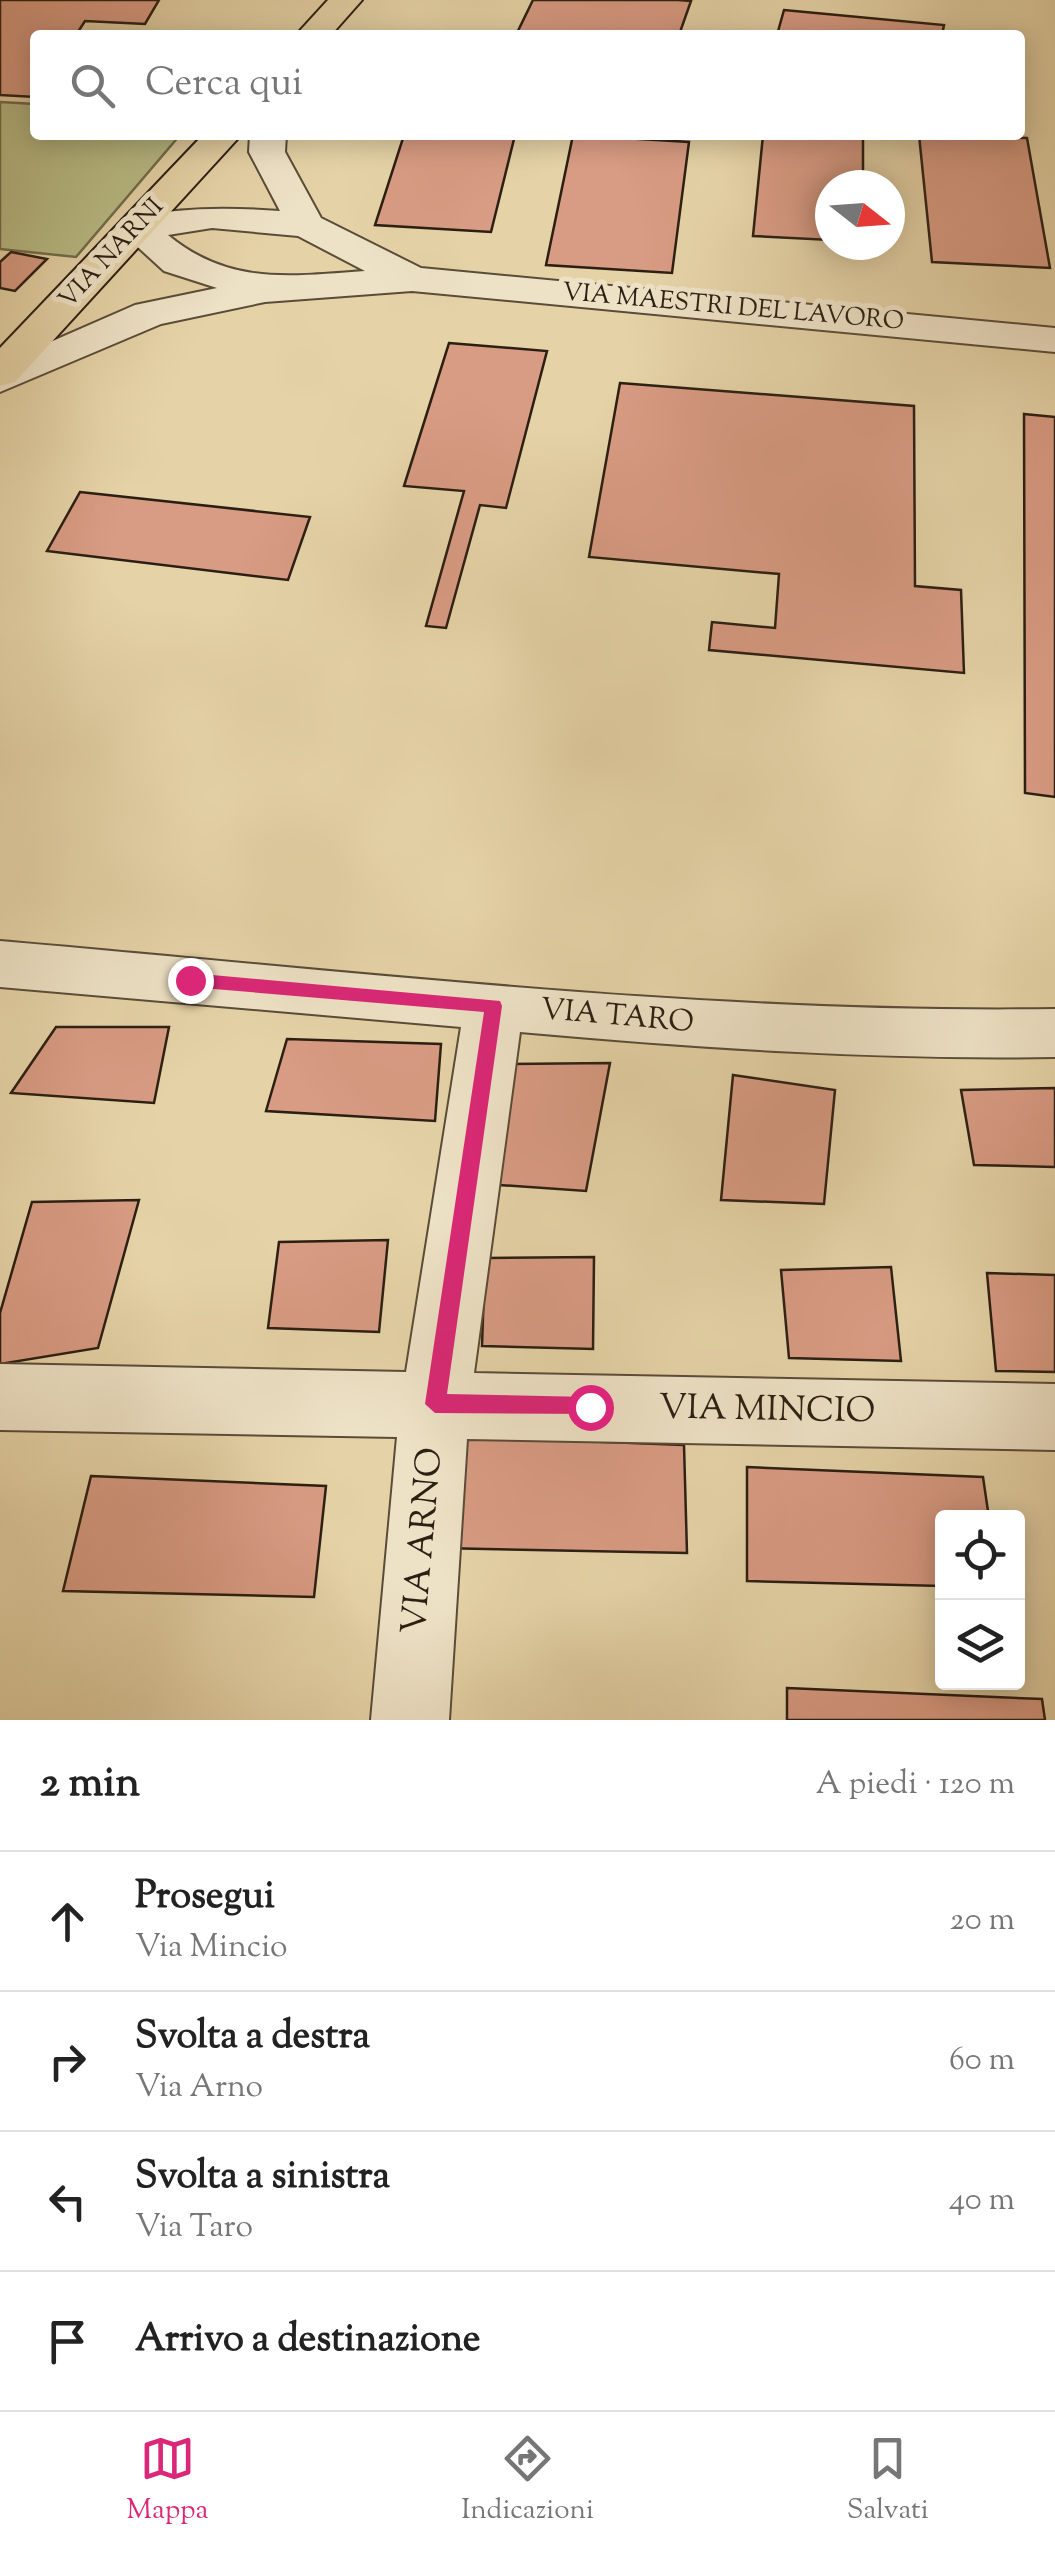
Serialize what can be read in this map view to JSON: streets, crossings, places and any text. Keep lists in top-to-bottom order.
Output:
{
  "streets": {
    "main road": ["VIA NARNI"],
    "street": [
      "VIA MAESTRI DEL LAVORO",
      "VIA TARO",
      "VIA MINCIO",
      "VIA ARNO"
    ]
  },
  "crossings": [
    ["VIA NARNI", "VIA MAESTRI DEL LAVORO"],
    ["VIA TARO", "VIA ARNO"],
    ["VIA MINCIO", "VIA ARNO"]
  ],
  "north": "right",
  "page": {
    "search": "Cerca qui",
    "heading": ["2 min", "A piedi · 120 m"],
    "list": [
      ["Prosegui", "Via Mincio", "20 m"],
      ["Svolta a destra", "Via Arno", "60 m"],
      ["Svolta a sinistra", "Via Taro", "40 m"],
      "Arrivo a destinazione"
    ],
    "nav": ["Mappa", "Indicazioni", "Salvati"]
  }
}
